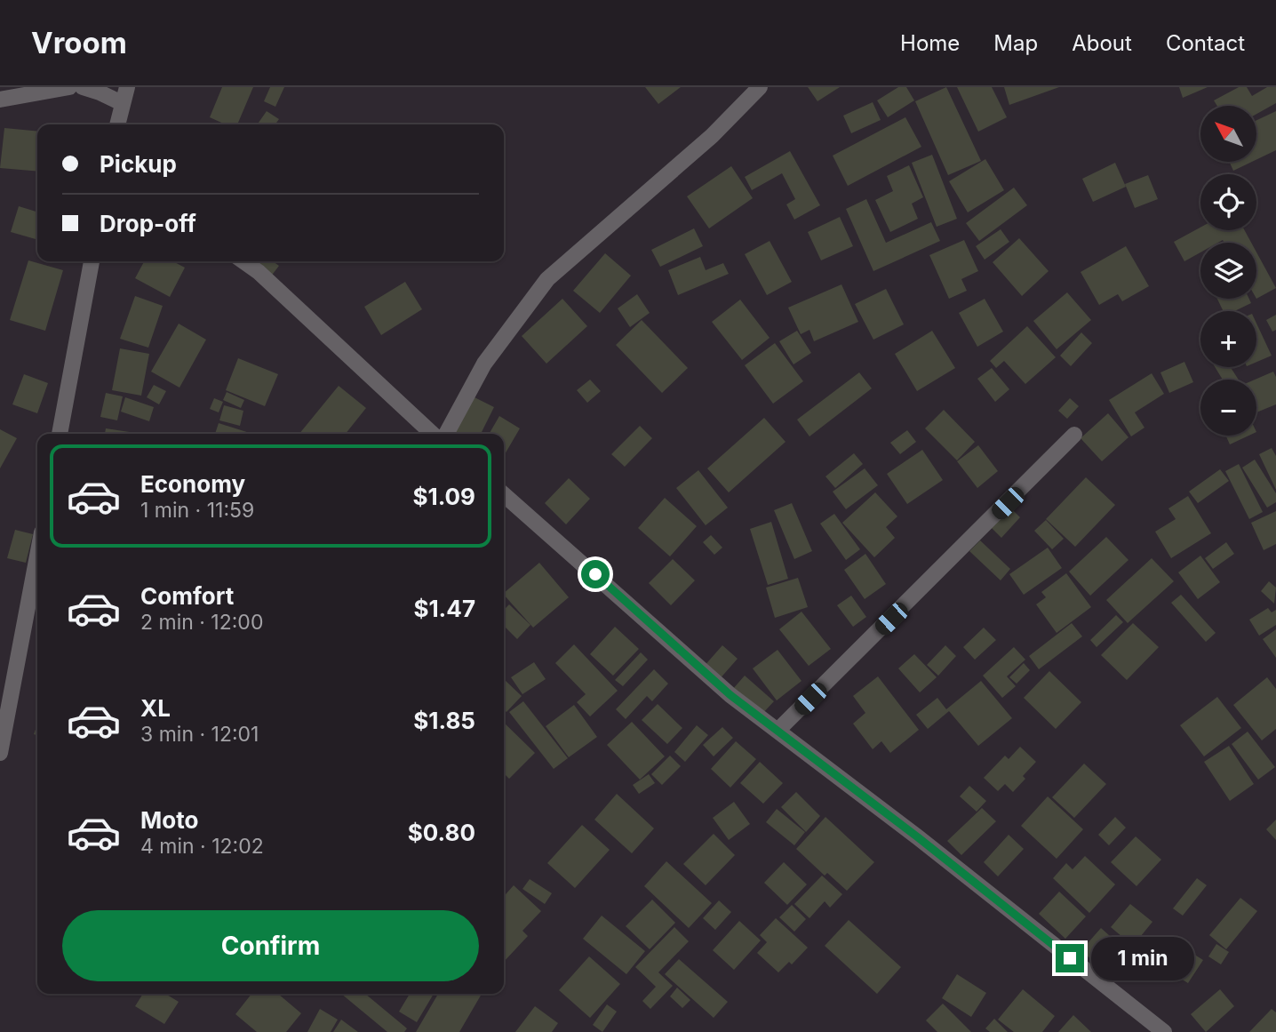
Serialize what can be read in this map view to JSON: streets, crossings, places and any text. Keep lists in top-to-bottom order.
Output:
{
  "north": "top left",
  "page": {
    "header": "Vroom",
    "nav": [
      "Home",
      "Map",
      "About",
      "Contact"
    ],
    "map_buttons": ["+", "−"],
    "banner": ["Pickup", "Drop-off"],
    "list": [
      {
        "name": "Economy",
        "note": "1 min · 11:59",
        "value": "$1.09"
      },
      {
        "name": "Comfort",
        "note": "2 min · 12:00",
        "value": "$1.47"
      },
      {
        "name": "XL",
        "note": "3 min · 12:01",
        "value": "$1.85"
      },
      {
        "name": "Moto",
        "note": "4 min · 12:02",
        "value": "$0.80"
      }
    ],
    "buttons": "Confirm",
    "bubble": "1 min"
  }
}
